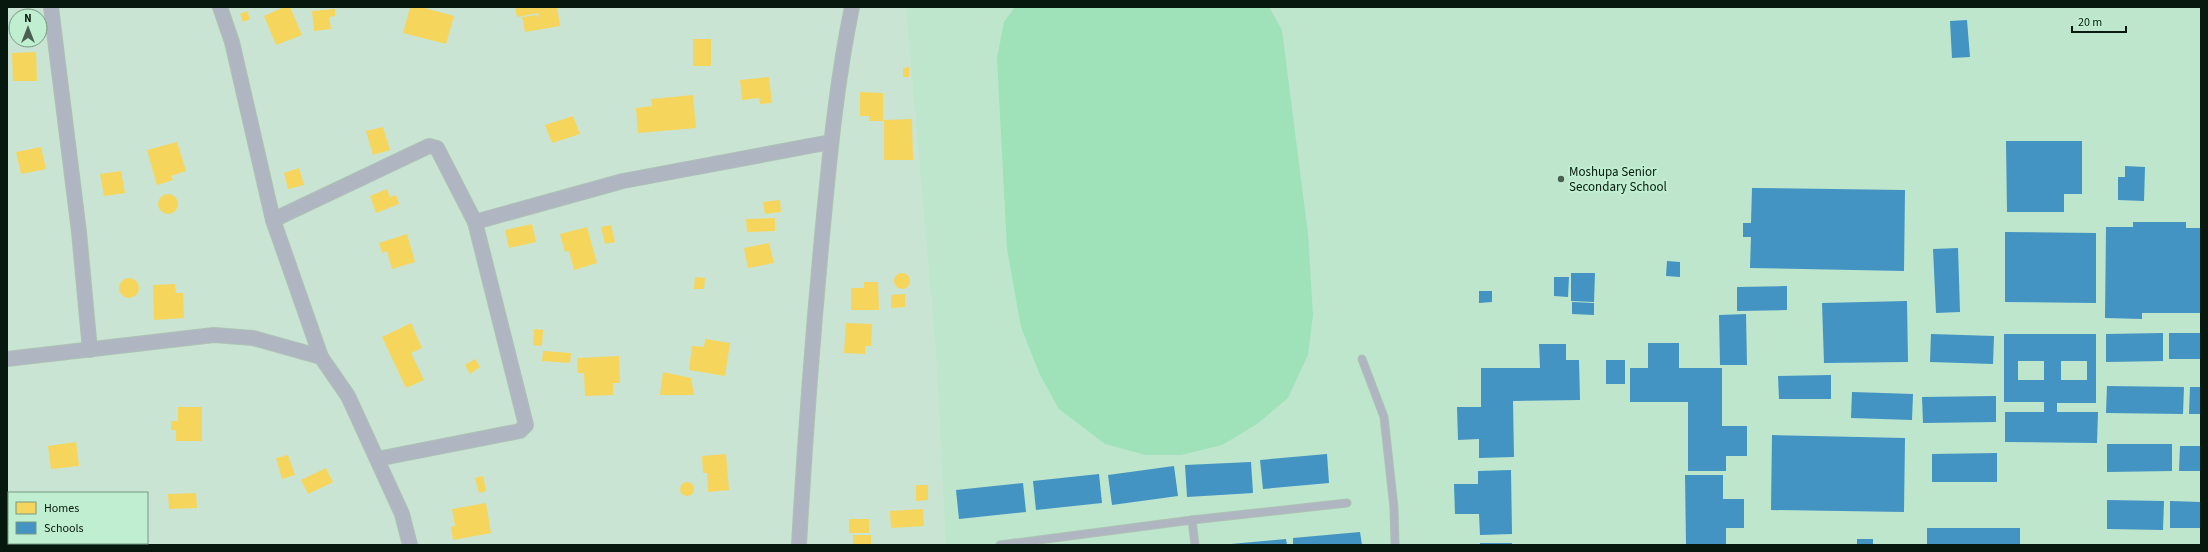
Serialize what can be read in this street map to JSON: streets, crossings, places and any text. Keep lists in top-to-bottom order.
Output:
{
  "places": ["Moshupa Senior Secondary School"],
  "legend": ["Homes", "Schools"],
  "scale_bar": "20 m",
  "north": "top"
}
